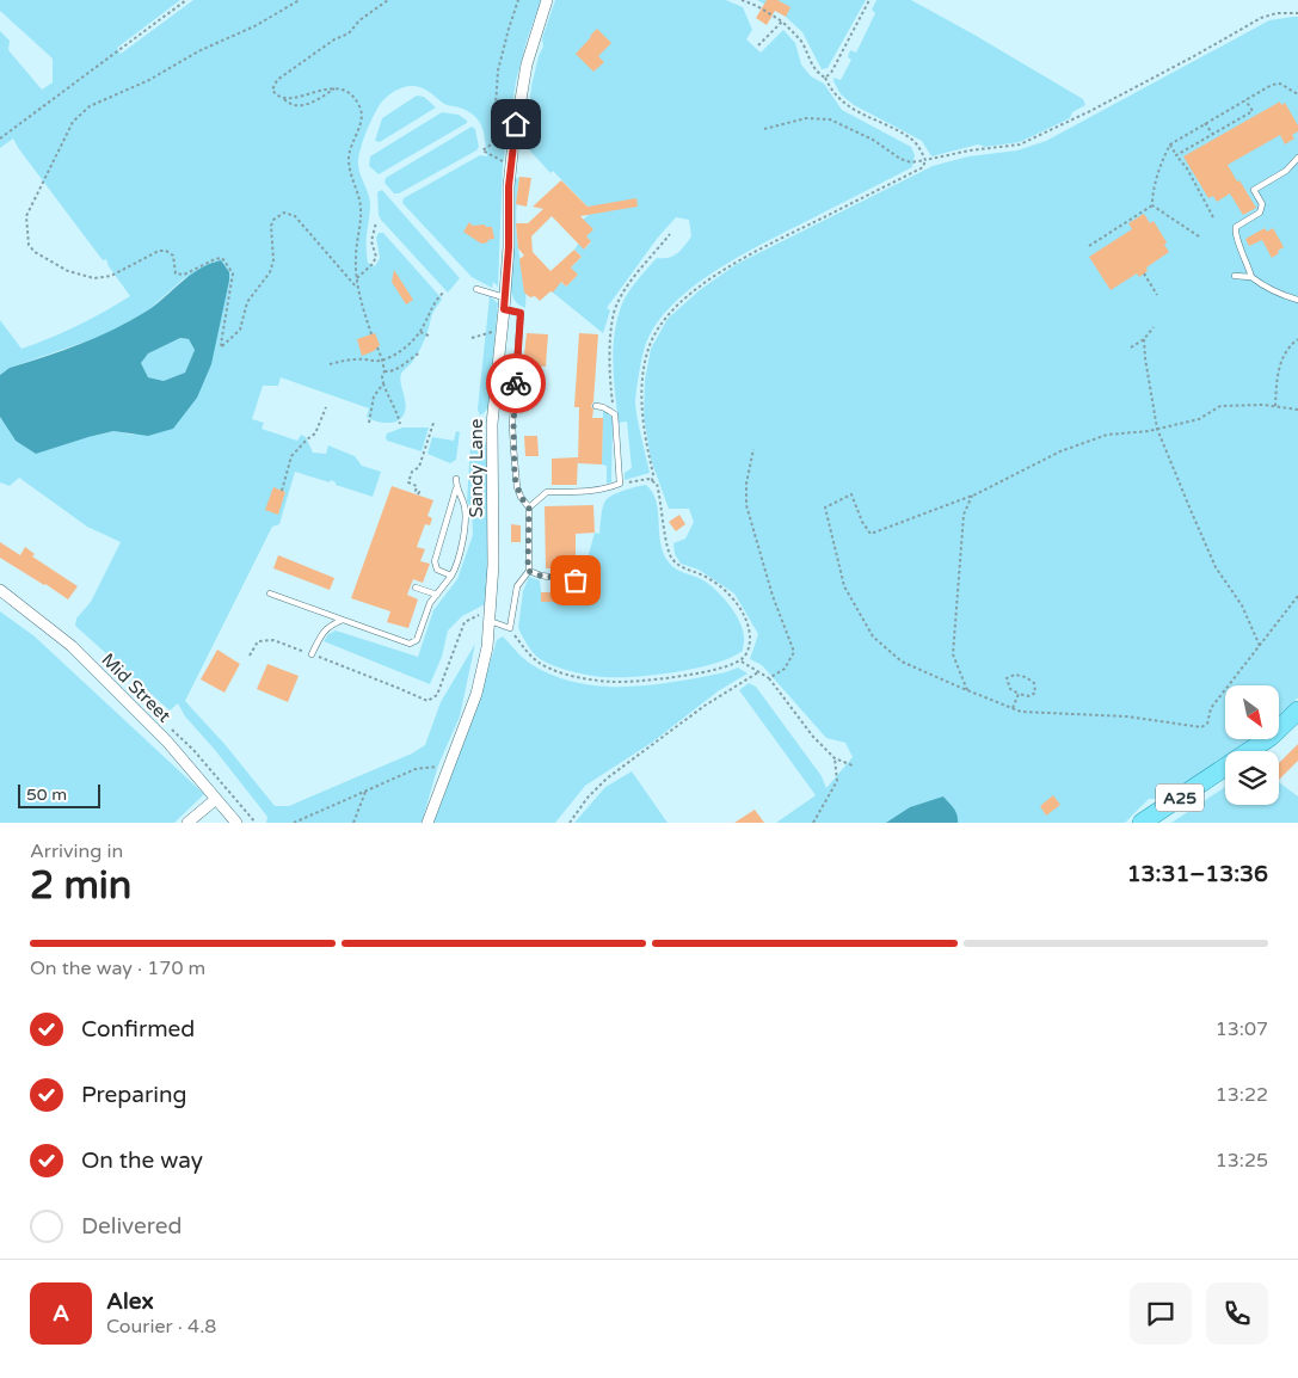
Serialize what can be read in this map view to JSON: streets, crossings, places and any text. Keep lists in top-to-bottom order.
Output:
{
  "streets": {
    "main road": ["A25"],
    "street": ["Sandy Lane", "Mid Street"]
  },
  "scale_bar": "50 m",
  "north": "bottom right",
  "page": {
    "scale": "50 m",
    "heading": ["2 min", "Arriving in", "13:31–13:36"],
    "panel": ["Alex", "Courier · 4.8"],
    "bar": "On the way · 170 m",
    "list": [
      ["Confirmed", "13:07"],
      ["Preparing", "13:22"],
      ["On the way", "13:25"],
      "Delivered"
    ],
    "round": "A"
  }
}
